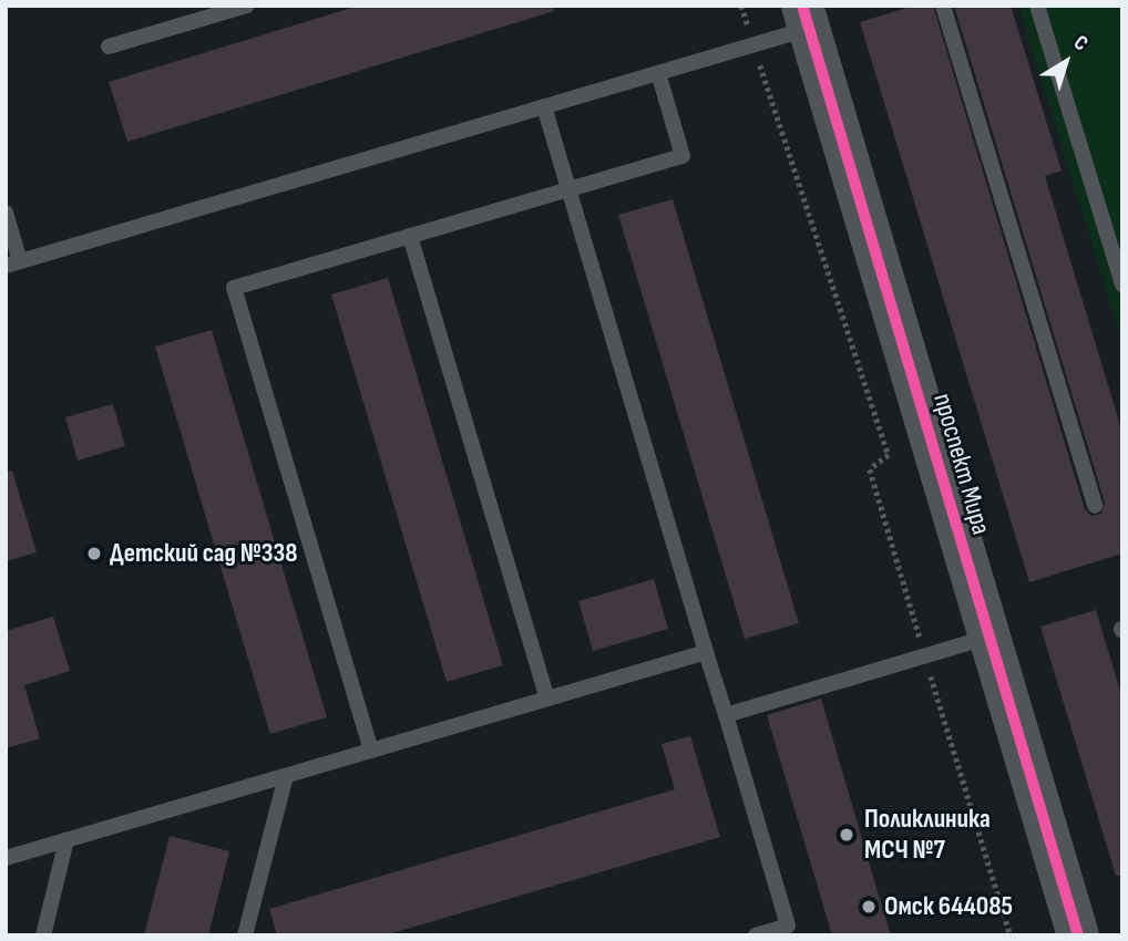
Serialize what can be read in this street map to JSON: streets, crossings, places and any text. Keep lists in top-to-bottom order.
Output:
{
  "streets": {
    "street": ["проспект Мира"]
  },
  "places": ["Детский сад №338", "Поликлиника МСЧ №7", "Омск 644085"],
  "north": "top right"
}
